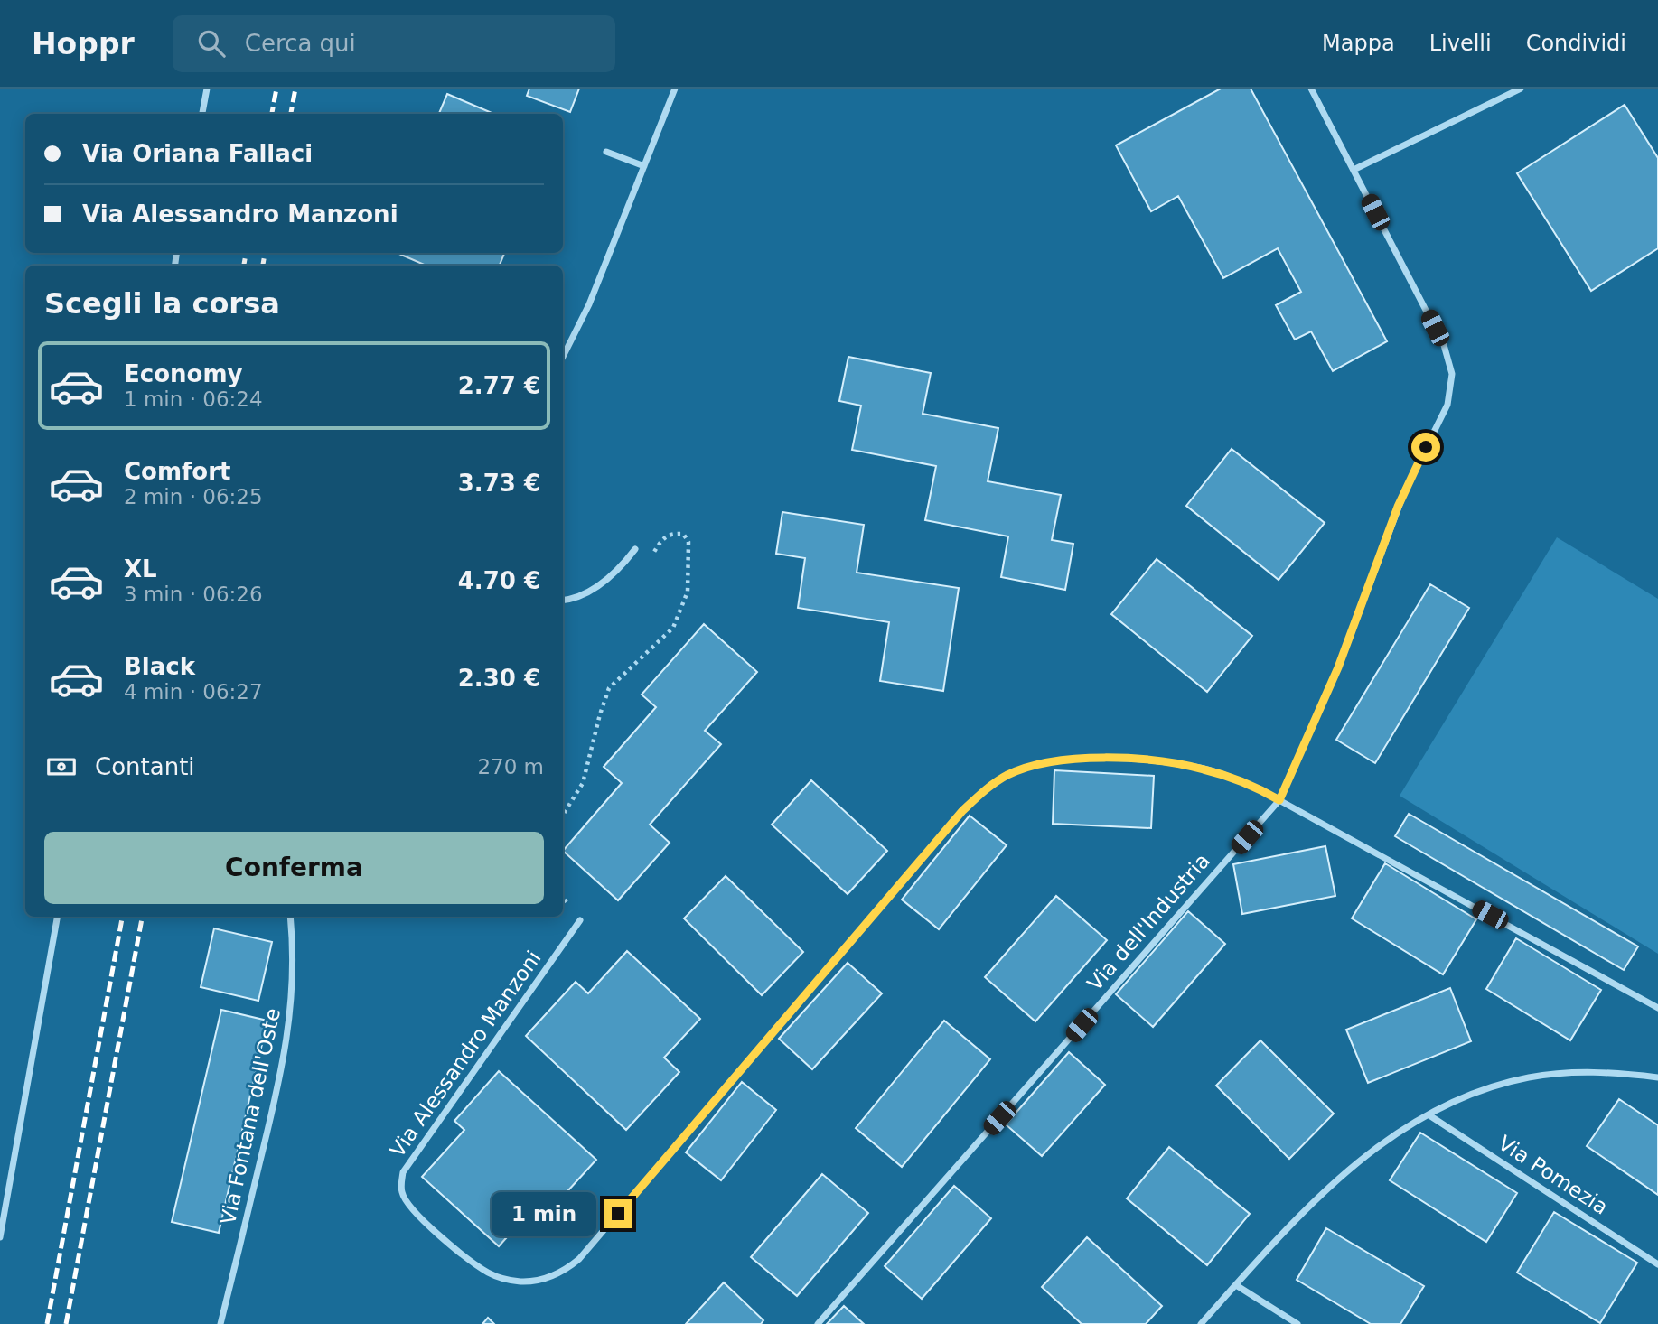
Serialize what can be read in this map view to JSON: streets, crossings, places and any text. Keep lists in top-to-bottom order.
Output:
{
  "streets": {
    "street": [
      "Via dell'Industria",
      "Via Alessandro Manzoni",
      "Via Fontana dell'Oste",
      "Via Pomezia"
    ]
  },
  "crossings": [
    ["Via dell'Industria", "Via Alessandro Manzoni"]
  ],
  "page": {
    "header": "Hoppr",
    "search": "Cerca qui",
    "nav": ["Mappa", "Livelli", "Condividi"],
    "banner": ["Via Oriana Fallaci", "Via Alessandro Manzoni"],
    "heading": "Scegli la corsa",
    "list": [
      {
        "name": "Economy",
        "note": "1 min · 06:24",
        "value": "2.77 €"
      },
      {
        "name": "Comfort",
        "note": "2 min · 06:25",
        "value": "3.73 €"
      },
      {
        "name": "XL",
        "note": "3 min · 06:26",
        "value": "4.70 €"
      },
      {
        "name": "Black",
        "note": "4 min · 06:27",
        "value": "2.30 €"
      }
    ],
    "pay": ["Contanti", "270 m"],
    "buttons": "Conferma",
    "bubble": "1 min"
  }
}
